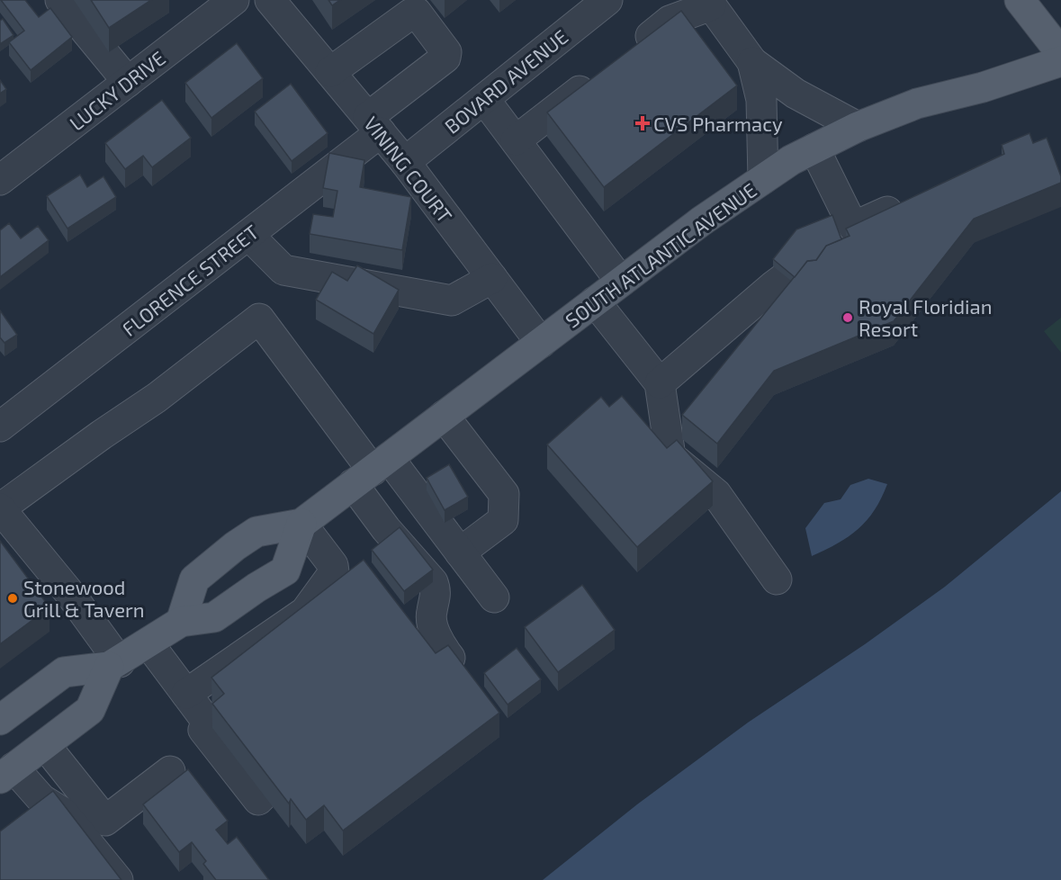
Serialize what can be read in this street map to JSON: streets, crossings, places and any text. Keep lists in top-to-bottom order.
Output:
{
  "streets": {
    "main road": ["SOUTH ATLANTIC AVENUE"],
    "street": [
      "BOVARD AVENUE",
      "LUCKY DRIVE",
      "VINING COURT",
      "FLORENCE STREET"
    ]
  },
  "crossings": [
    ["BOVARD AVENUE", "VINING COURT"],
    ["VINING COURT", "SOUTH ATLANTIC AVENUE"],
    ["VINING COURT", "FLORENCE STREET"]
  ],
  "places": {
    "health": ["CVS Pharmacy"],
    "other": ["Royal Floridian Resort", "Stonewood Grill & Tavern"]
  }
}
